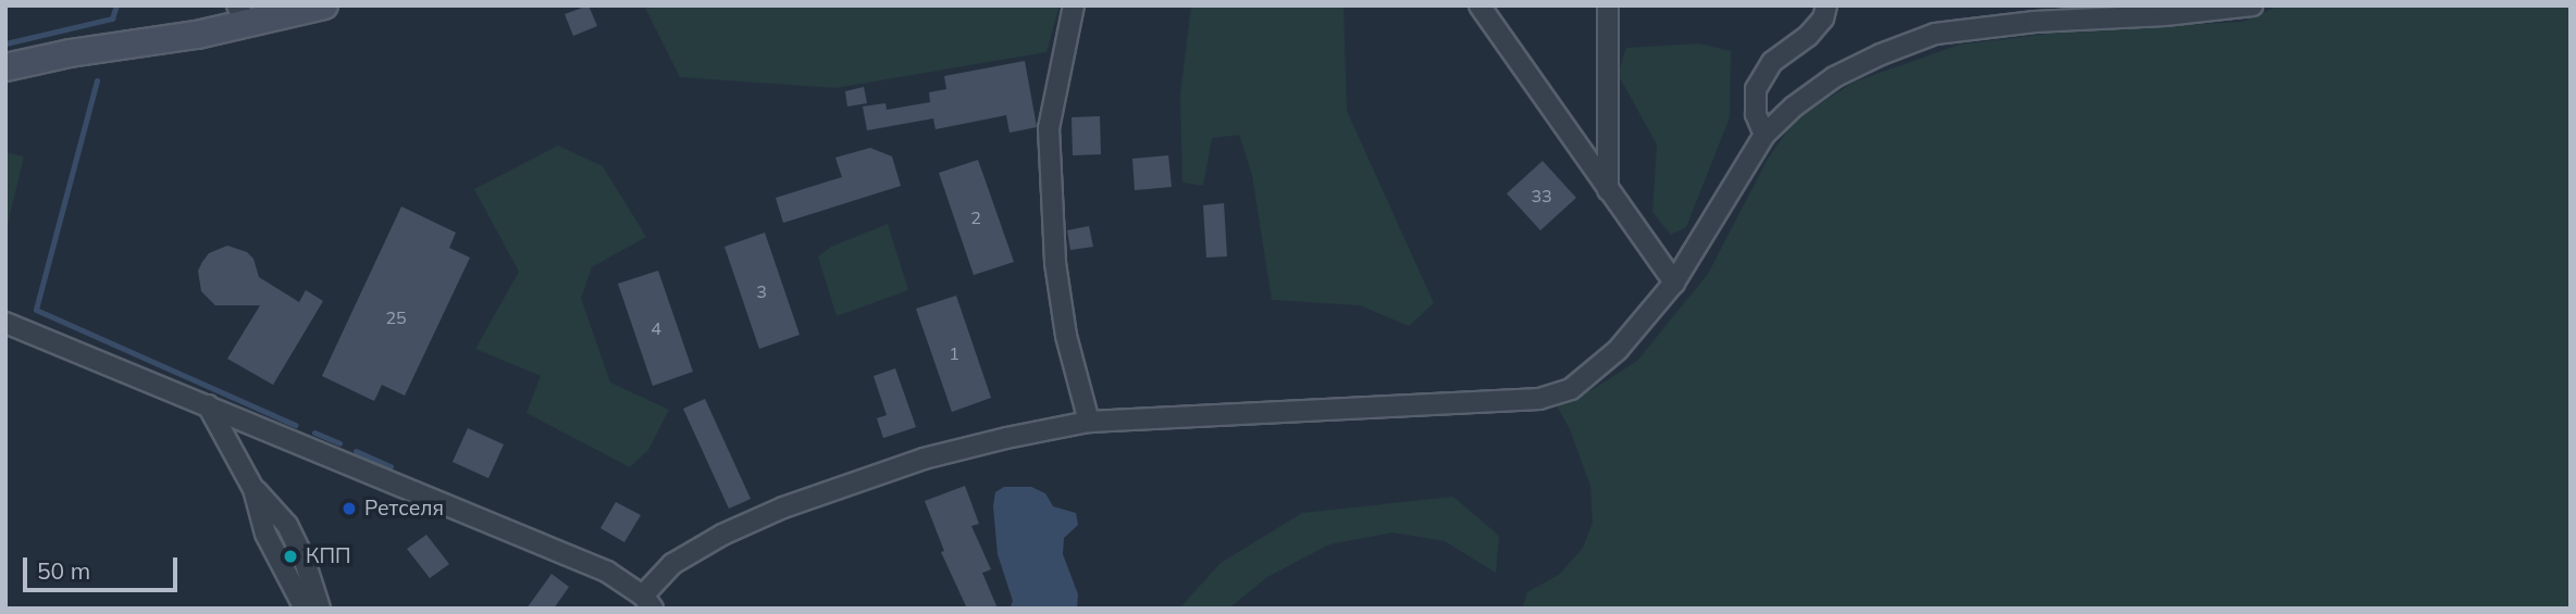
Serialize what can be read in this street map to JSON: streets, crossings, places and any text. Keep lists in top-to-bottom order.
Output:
{
  "places": ["Ретселя", "КПП"],
  "house_numbers": [
    "33",
    "2",
    "3",
    "25",
    "4",
    "1"
  ],
  "scale_bar": "50 m"
}
